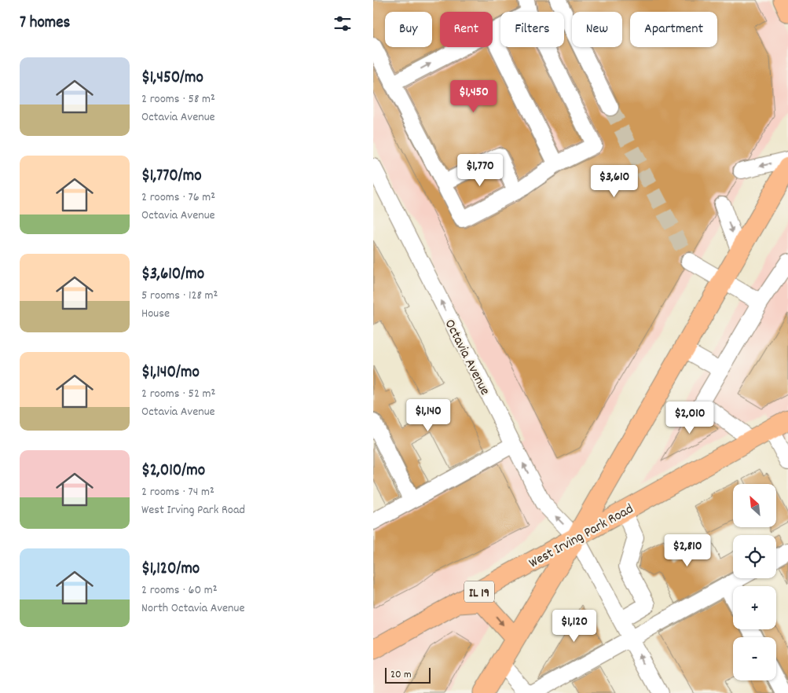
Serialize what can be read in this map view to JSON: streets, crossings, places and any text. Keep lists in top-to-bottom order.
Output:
{
  "streets": {
    "main road": ["West Irving Park Road", "IL 19"],
    "street": ["Octavia Avenue"]
  },
  "crossings": [
    ["Octavia Avenue", "West Irving Park Road"]
  ],
  "scale_bar": "20 m",
  "north": "top left",
  "page": {
    "heading": "7 homes",
    "chip": [
      "Buy",
      "Rent",
      "Filters",
      "New",
      "Apartment"
    ],
    "list": [
      {
        "name": "$1,450/mo",
        "note": "2 rooms · 58 m² · Octavia Avenue"
      },
      {
        "name": "$1,770/mo",
        "note": "2 rooms · 76 m² · Octavia Avenue"
      },
      {
        "name": "$3,610/mo",
        "note": "5 rooms · 128 m² · House"
      },
      {
        "name": "$1,140/mo",
        "note": "2 rooms · 52 m² · Octavia Avenue"
      },
      {
        "name": "$2,010/mo",
        "note": "2 rooms · 74 m² · West Irving Park Road"
      },
      {
        "name": "$1,120/mo",
        "note": "2 rooms · 60 m² · North Octavia Avenue"
      }
    ],
    "price": [
      "$1,450",
      "$1,770",
      "$3,610",
      "$1,140",
      "$2,010",
      "$2,810",
      "$1,120"
    ],
    "map_buttons": ["+", "−"],
    "scale": "20 m"
  }
}
